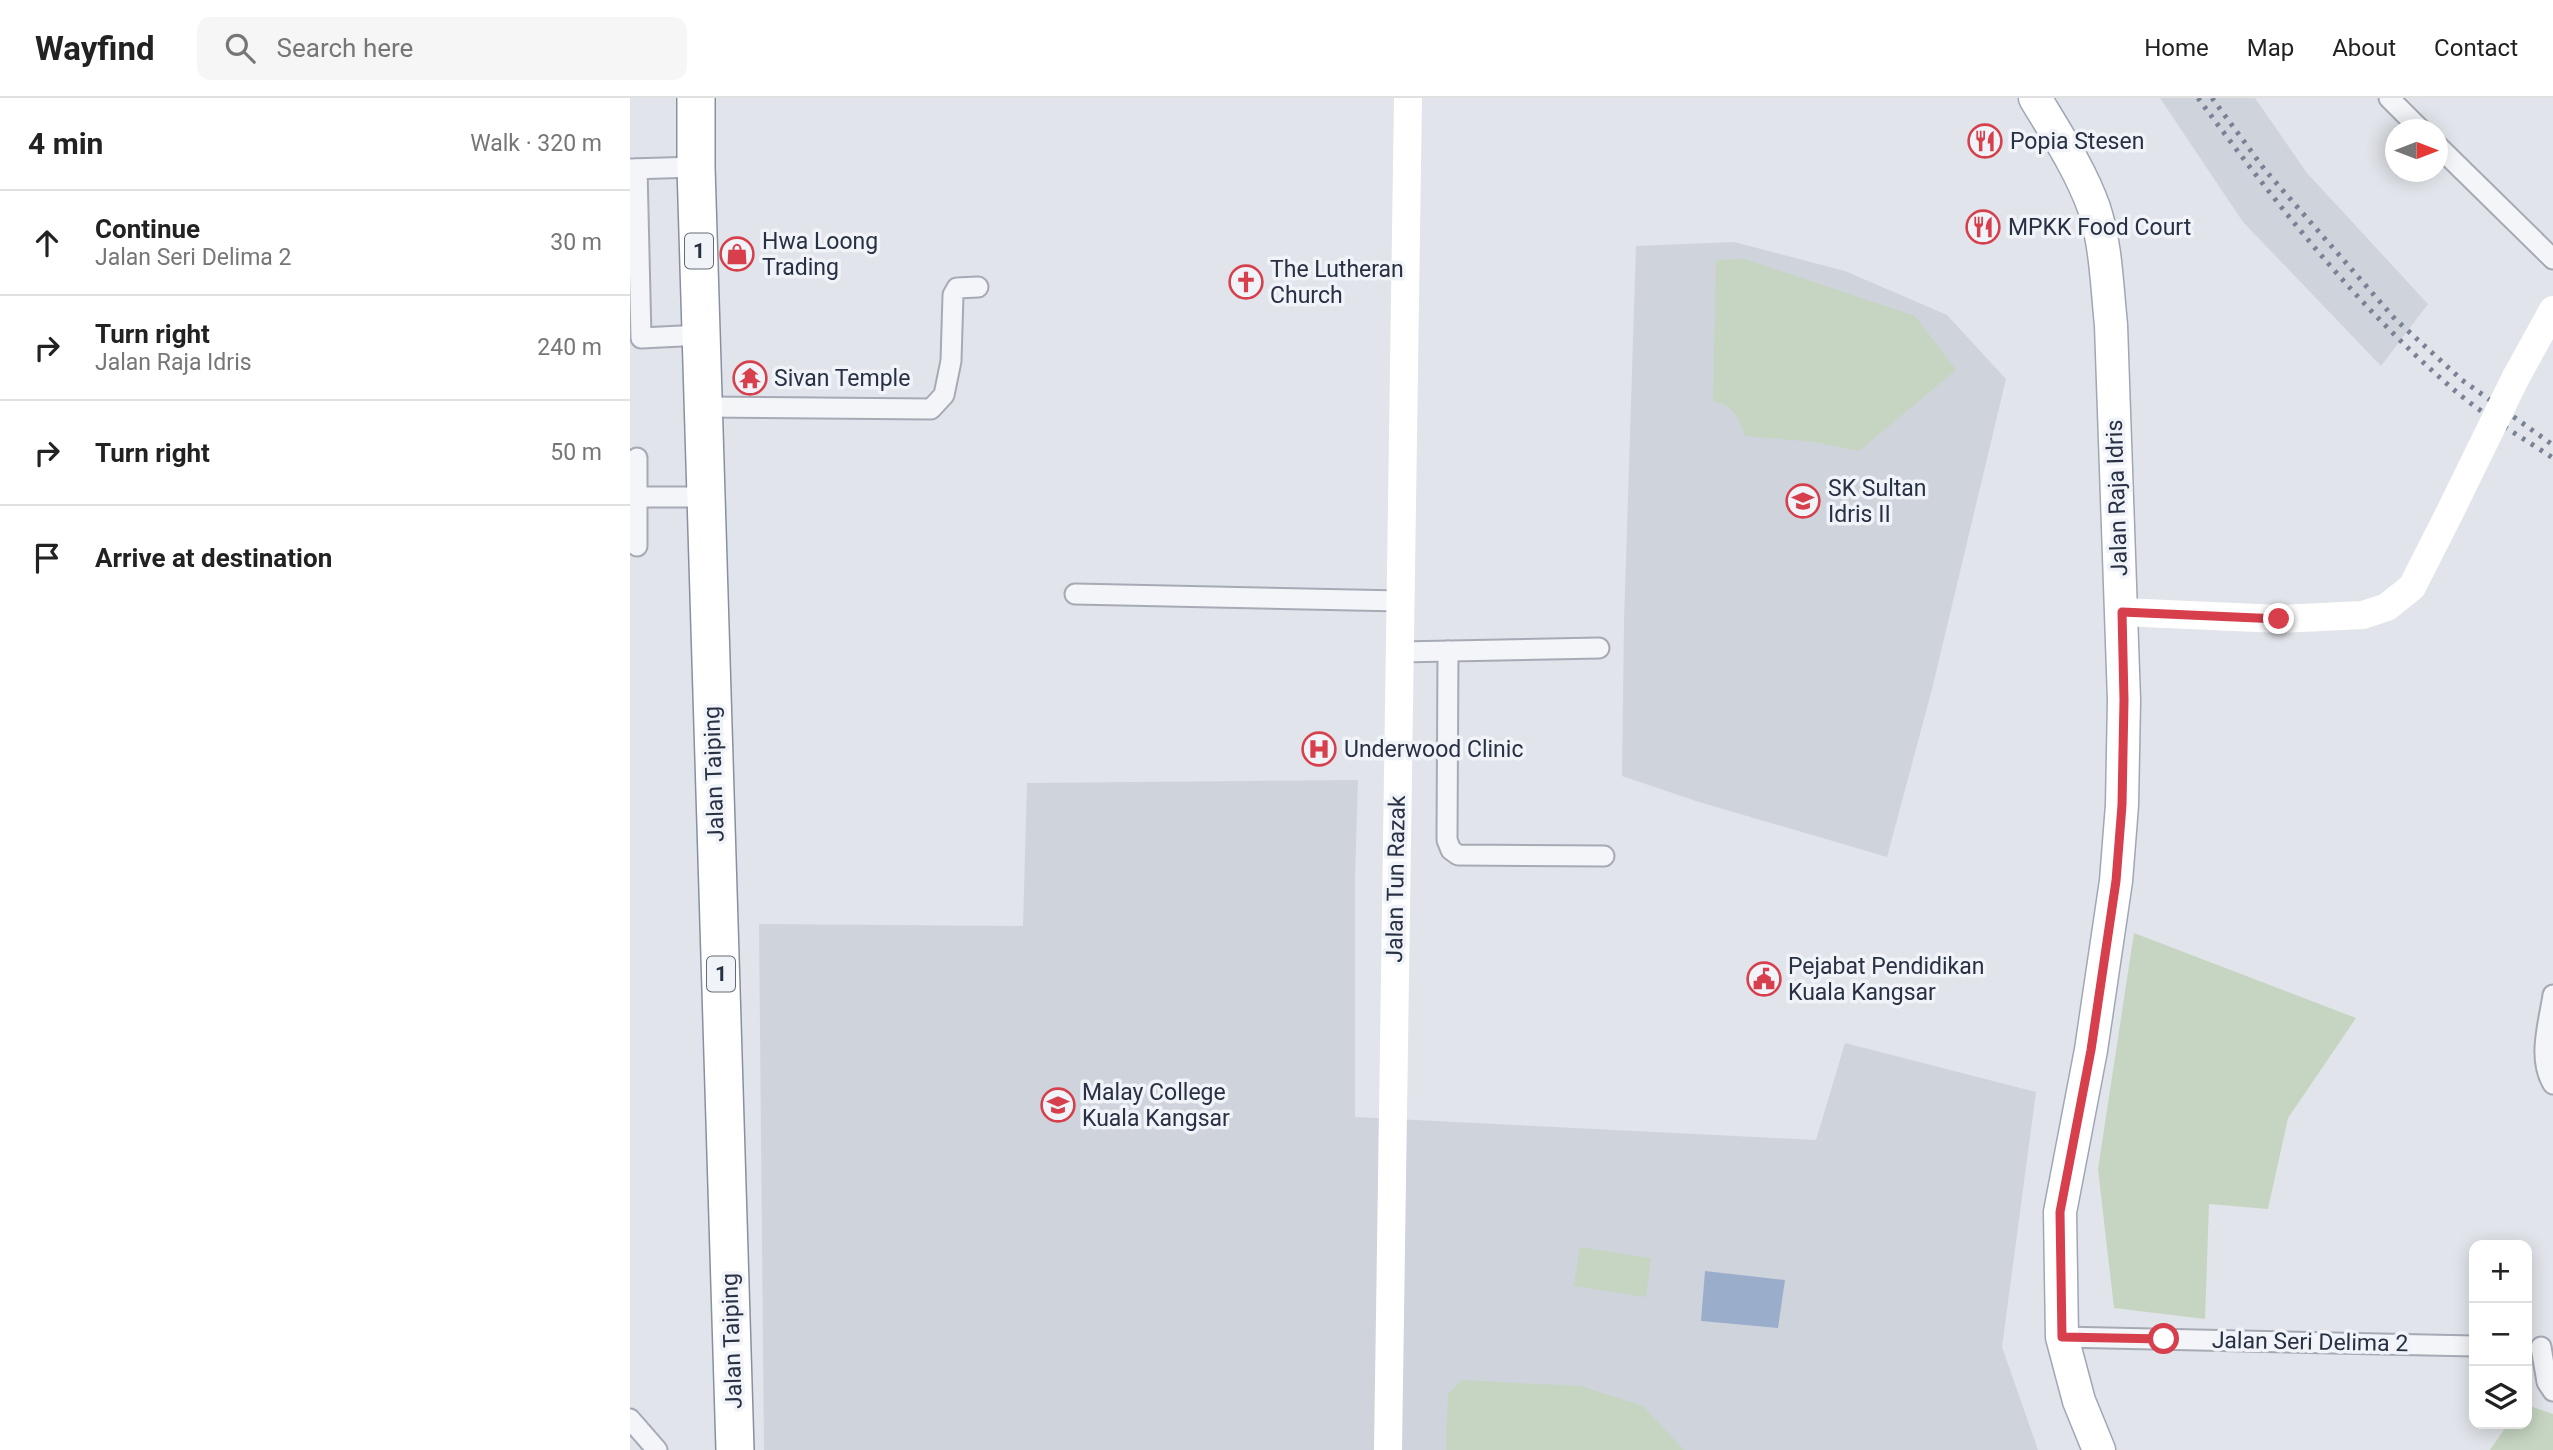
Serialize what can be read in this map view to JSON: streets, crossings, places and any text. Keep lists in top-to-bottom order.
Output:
{
  "streets": {
    "highway": ["1", "Jalan Taiping"],
    "main road": ["Jalan Raja Idris"],
    "street": ["Jalan Tun Razak", "Jalan Seri Delima 2"]
  },
  "crossings": [
    ["Jalan Raja Idris", "Jalan Seri Delima 2"]
  ],
  "places": {
    "restaurant": ["Popia Stesen", "MPKK Food Court"],
    "shop": ["Hwa Loong Trading"],
    "church": ["The Lutheran Church"],
    "temple": ["Sivan Temple"],
    "school or university": ["SK Sultan Idris II", "Malay College Kuala Kangsar"],
    "hospital": ["Underwood Clinic"],
    "public building": ["Pejabat Pendidikan Kuala Kangsar"]
  },
  "north": "right",
  "page": {
    "header": "Wayfind",
    "search": "Search here",
    "nav": [
      "Home",
      "Map",
      "About",
      "Contact"
    ],
    "heading": ["4 min", "Walk · 320 m"],
    "list": [
      ["Continue", "Jalan Seri Delima 2", "30 m"],
      ["Turn right", "Jalan Raja Idris", "240 m"],
      ["Turn right", "50 m"],
      "Arrive at destination"
    ],
    "map_buttons": ["+", "−"]
  }
}
